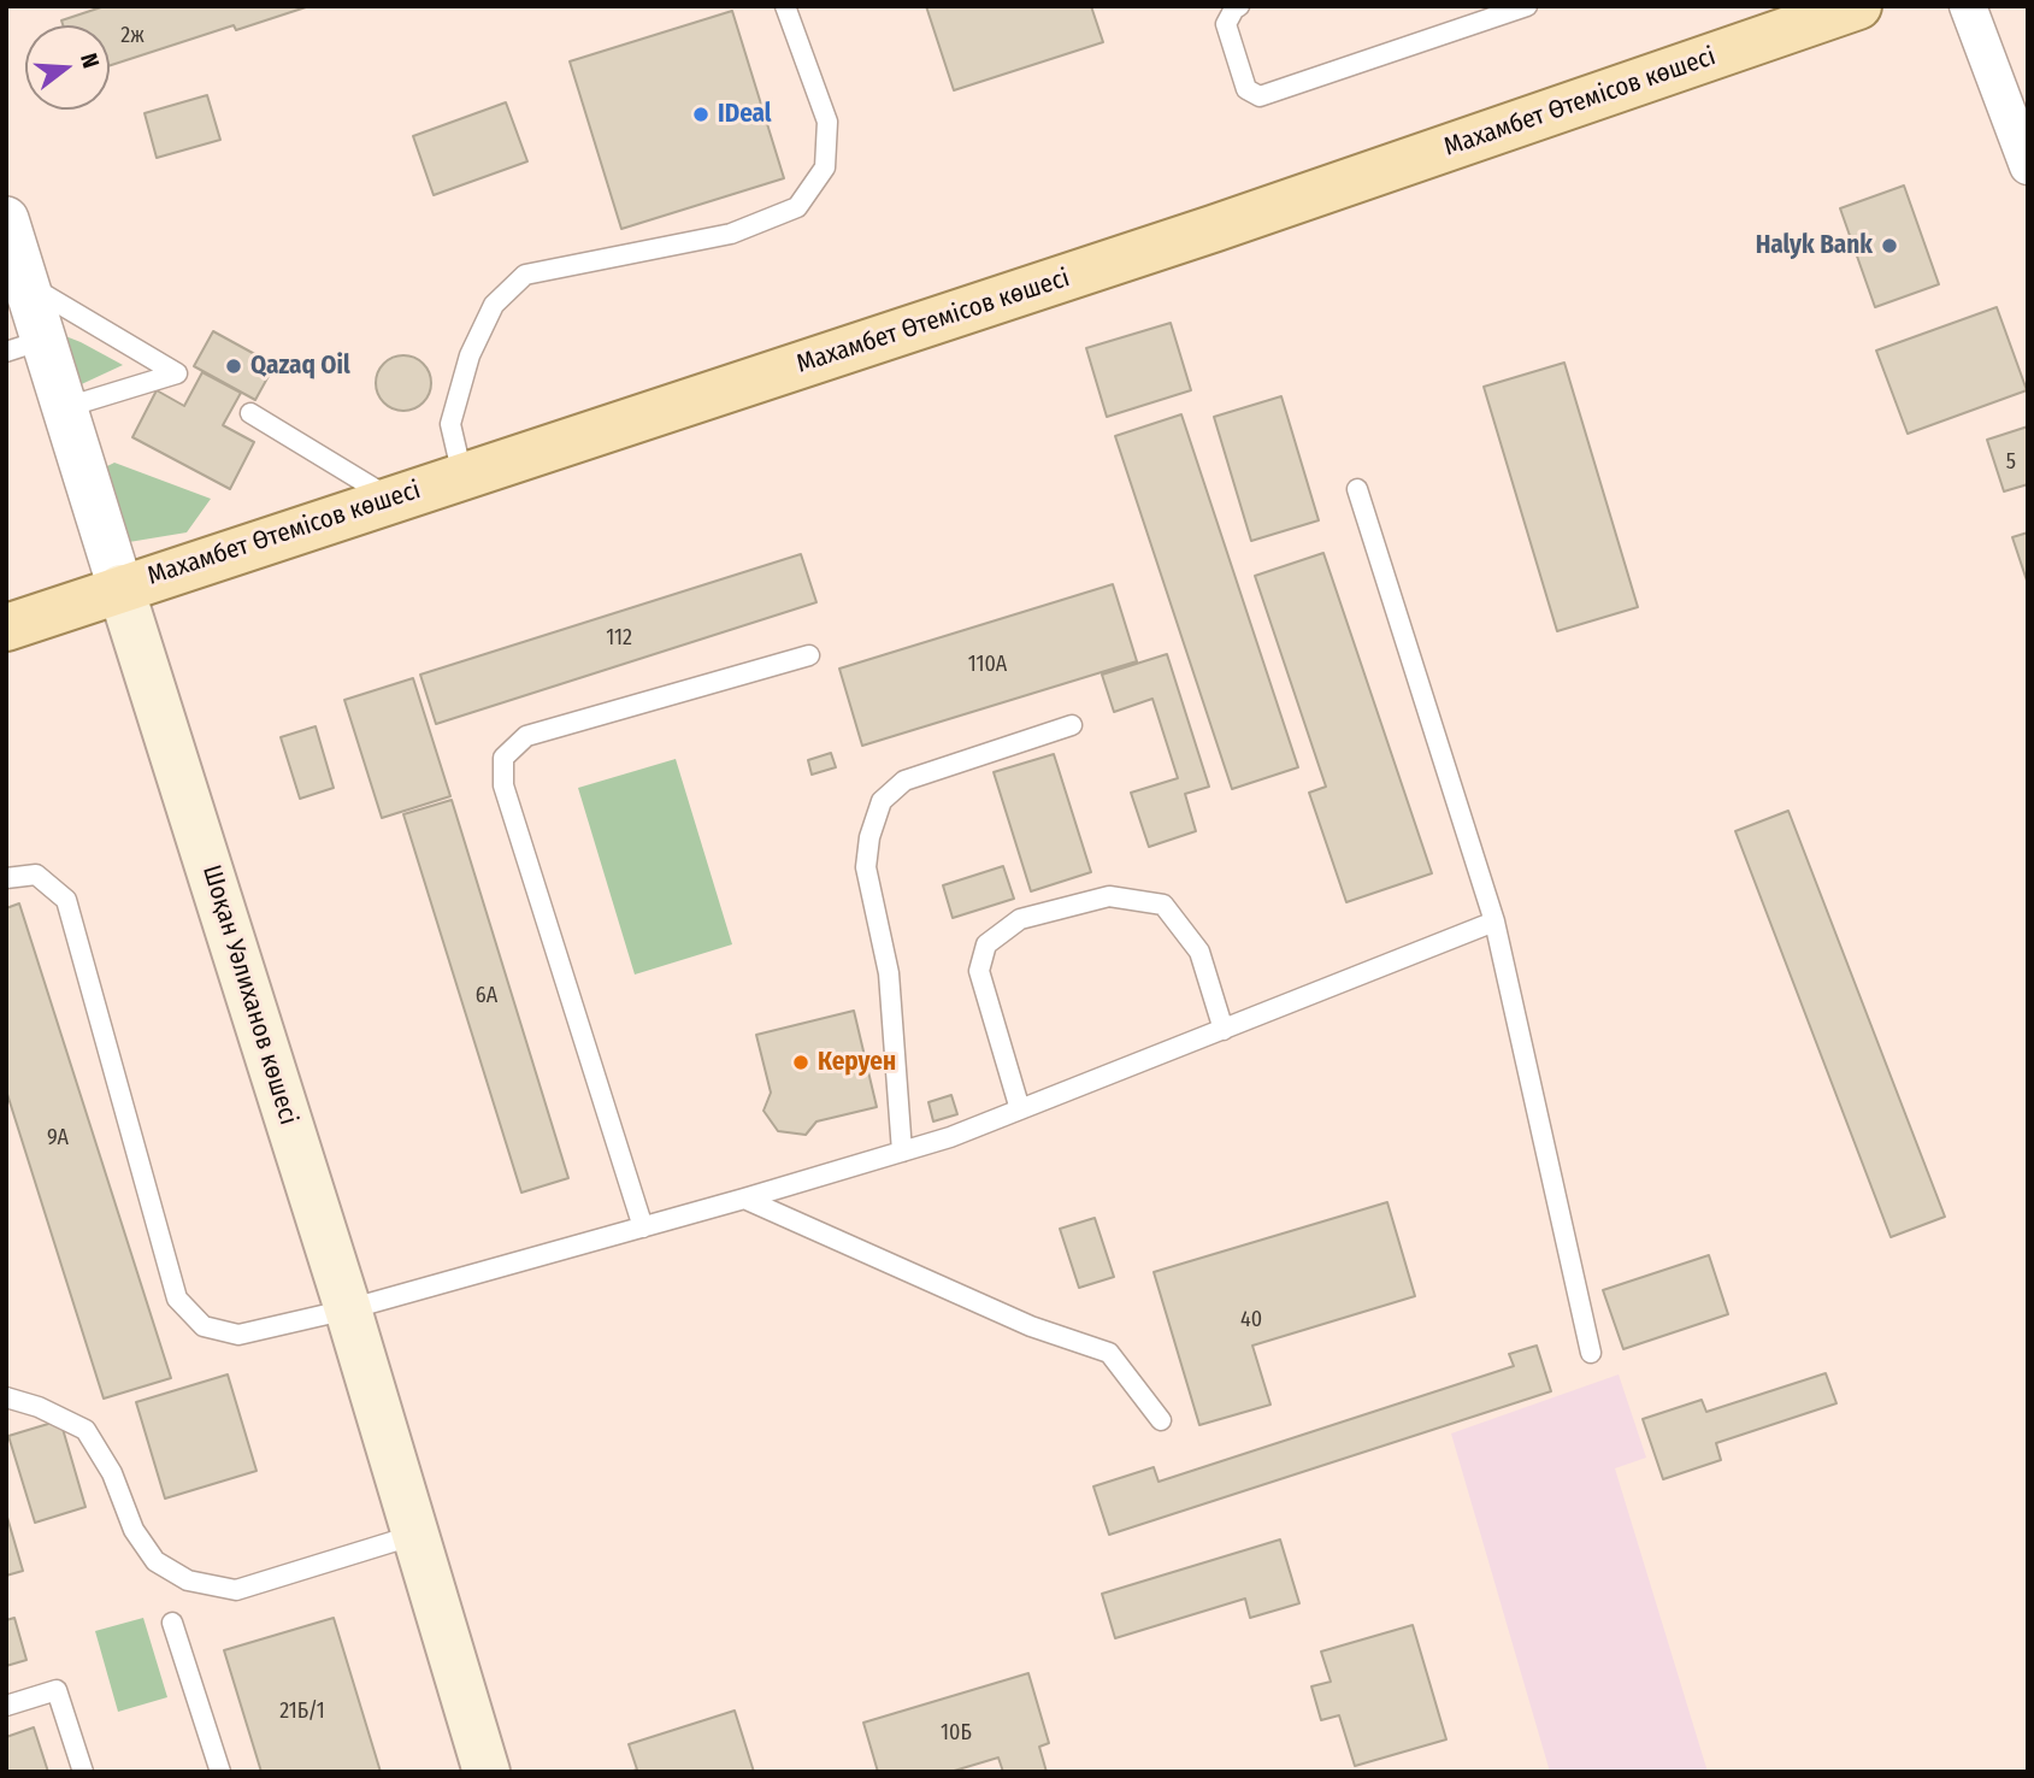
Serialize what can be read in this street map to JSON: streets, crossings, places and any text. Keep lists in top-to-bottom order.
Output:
{
  "streets": {
    "main road": ["Махамбет Өтемісов көшесі", "Шоқан Уәлиханов көшесі"]
  },
  "crossings": [
    ["Махамбет Өтемісов көшесі", "Шоқан Уәлиханов көшесі"]
  ],
  "places": [
    "IDeal",
    "Halyk Bank",
    "Qazaq Oil",
    "Керуен"
  ],
  "house_numbers": [
    "2ж",
    "5",
    "112",
    "110А",
    "6А",
    "9А",
    "40",
    "21Б/1",
    "10Б"
  ],
  "north": "right"
}
